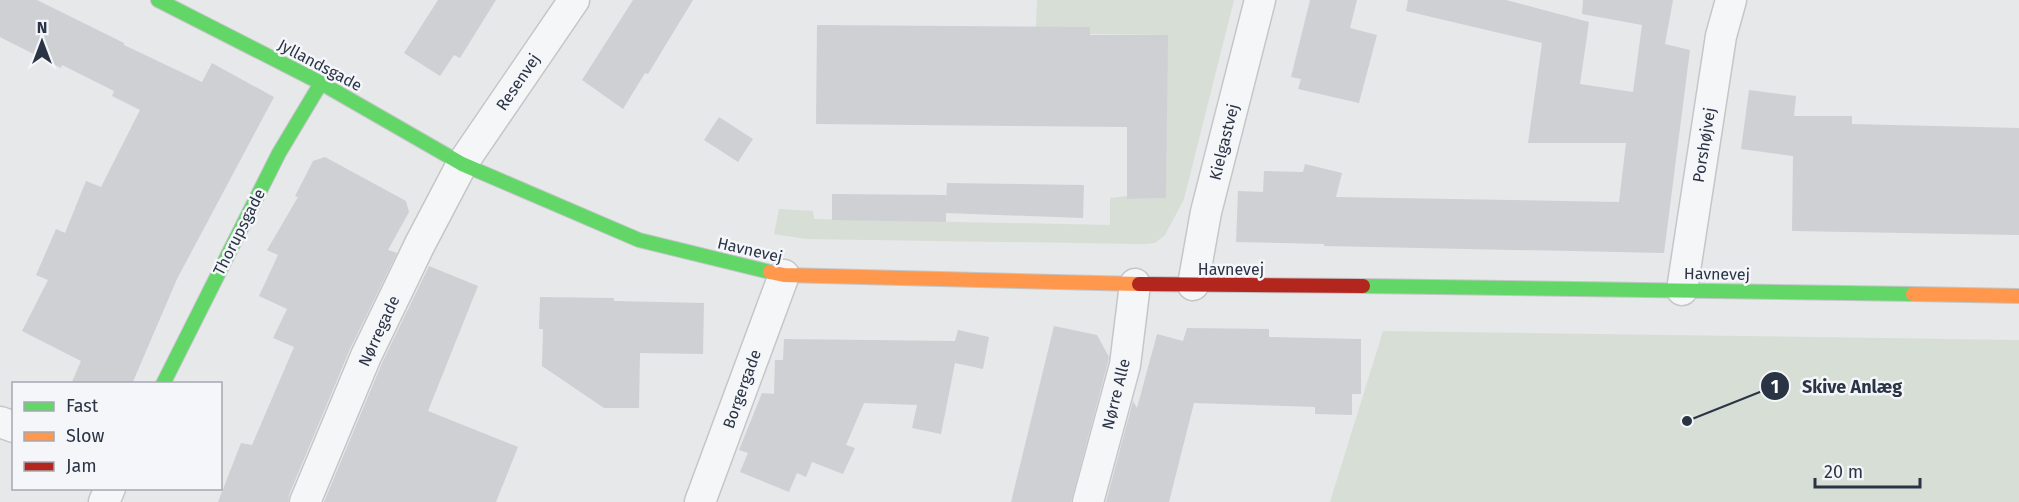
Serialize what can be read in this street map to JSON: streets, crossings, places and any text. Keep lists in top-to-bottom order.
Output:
{
  "streets": {
    "street": [
      "Jyllandsgade",
      "Resenvej",
      "Kielgastvej",
      "Porshøjvej",
      "Thorupsgade",
      "Havnevej",
      "Nørregade",
      "Borgergade",
      "Nørre Alle"
    ]
  },
  "crossings": [
    ["Jyllandsgade", "Resenvej"],
    ["Jyllandsgade", "Thorupsgade"],
    ["Jyllandsgade", "Havnevej"],
    ["Jyllandsgade", "Nørregade"],
    ["Resenvej", "Havnevej"],
    ["Resenvej", "Nørregade"],
    ["Kielgastvej", "Havnevej"],
    ["Porshøjvej", "Havnevej"],
    ["Havnevej", "Nørregade"],
    ["Havnevej", "Borgergade"],
    ["Havnevej", "Nørre Alle"]
  ],
  "places": ["Skive Anlæg"],
  "legend": ["Fast", "Slow", "Jam"],
  "scale_bar": "20 m",
  "north": "top"
}
